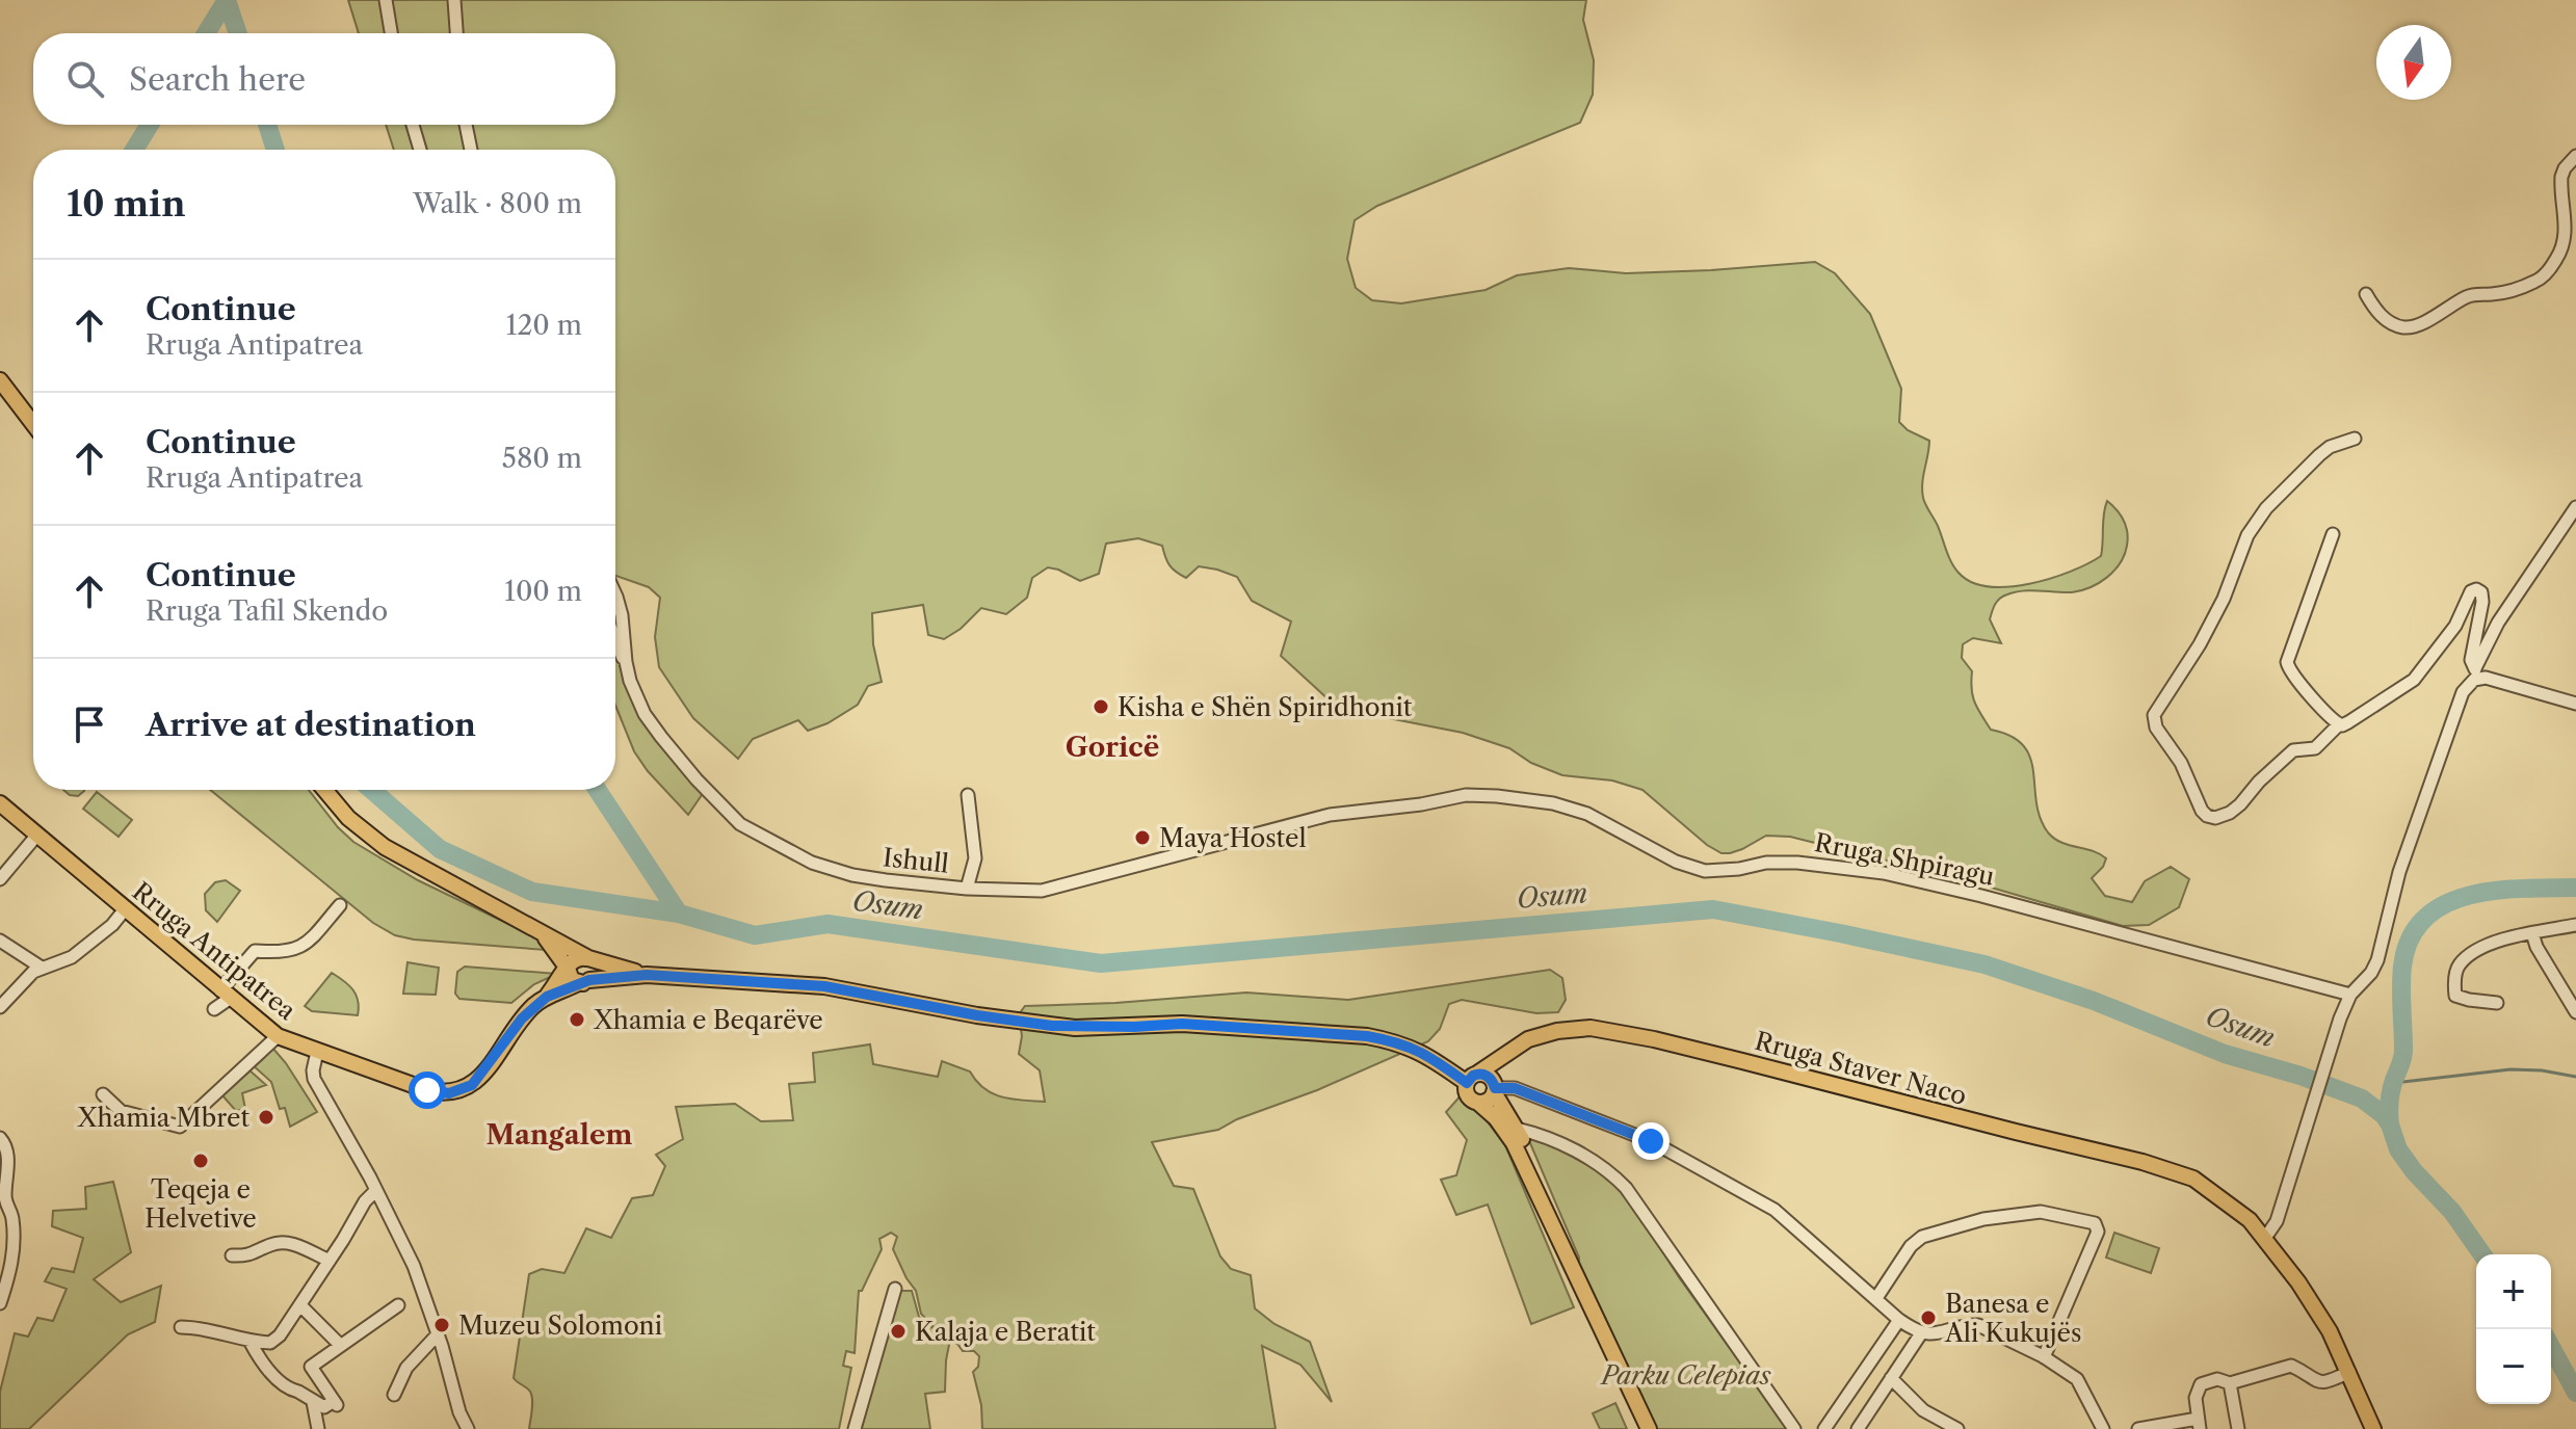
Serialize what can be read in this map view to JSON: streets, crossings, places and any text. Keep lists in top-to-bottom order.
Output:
{
  "streets": {
    "main road": ["Rruga Antipatrea", "Rruga Staver Naco"],
    "street": ["Rruga Shpiragu", "Ishull"]
  },
  "crossings": [
    ["Rruga Shpiragu", "Ishull"],
    ["Rruga Antipatrea", "Rruga Staver Naco"]
  ],
  "districts": ["Goricë", "Mangalem"],
  "water": ["Osum"],
  "parks": ["Parku Celepias"],
  "places": [
    "Kisha e Shën Spiridhonit",
    "Maya Hostel",
    "Xhamia e Beqarëve",
    "Xhamia Mbret",
    "Teqeja e Helvetive",
    "Banesa e Ali Kukujës",
    "Muzeu Solomoni",
    "Kalaja e Beratit"
  ],
  "north": "bottom",
  "page": {
    "search": "Search here",
    "heading": ["10 min", "Walk · 800 m"],
    "list": [
      ["Continue", "Rruga Antipatrea", "120 m"],
      ["Continue", "Rruga Antipatrea", "580 m"],
      ["Continue", "Rruga Tafil Skendo", "100 m"],
      "Arrive at destination"
    ],
    "map_buttons": ["+", "−"]
  }
}
